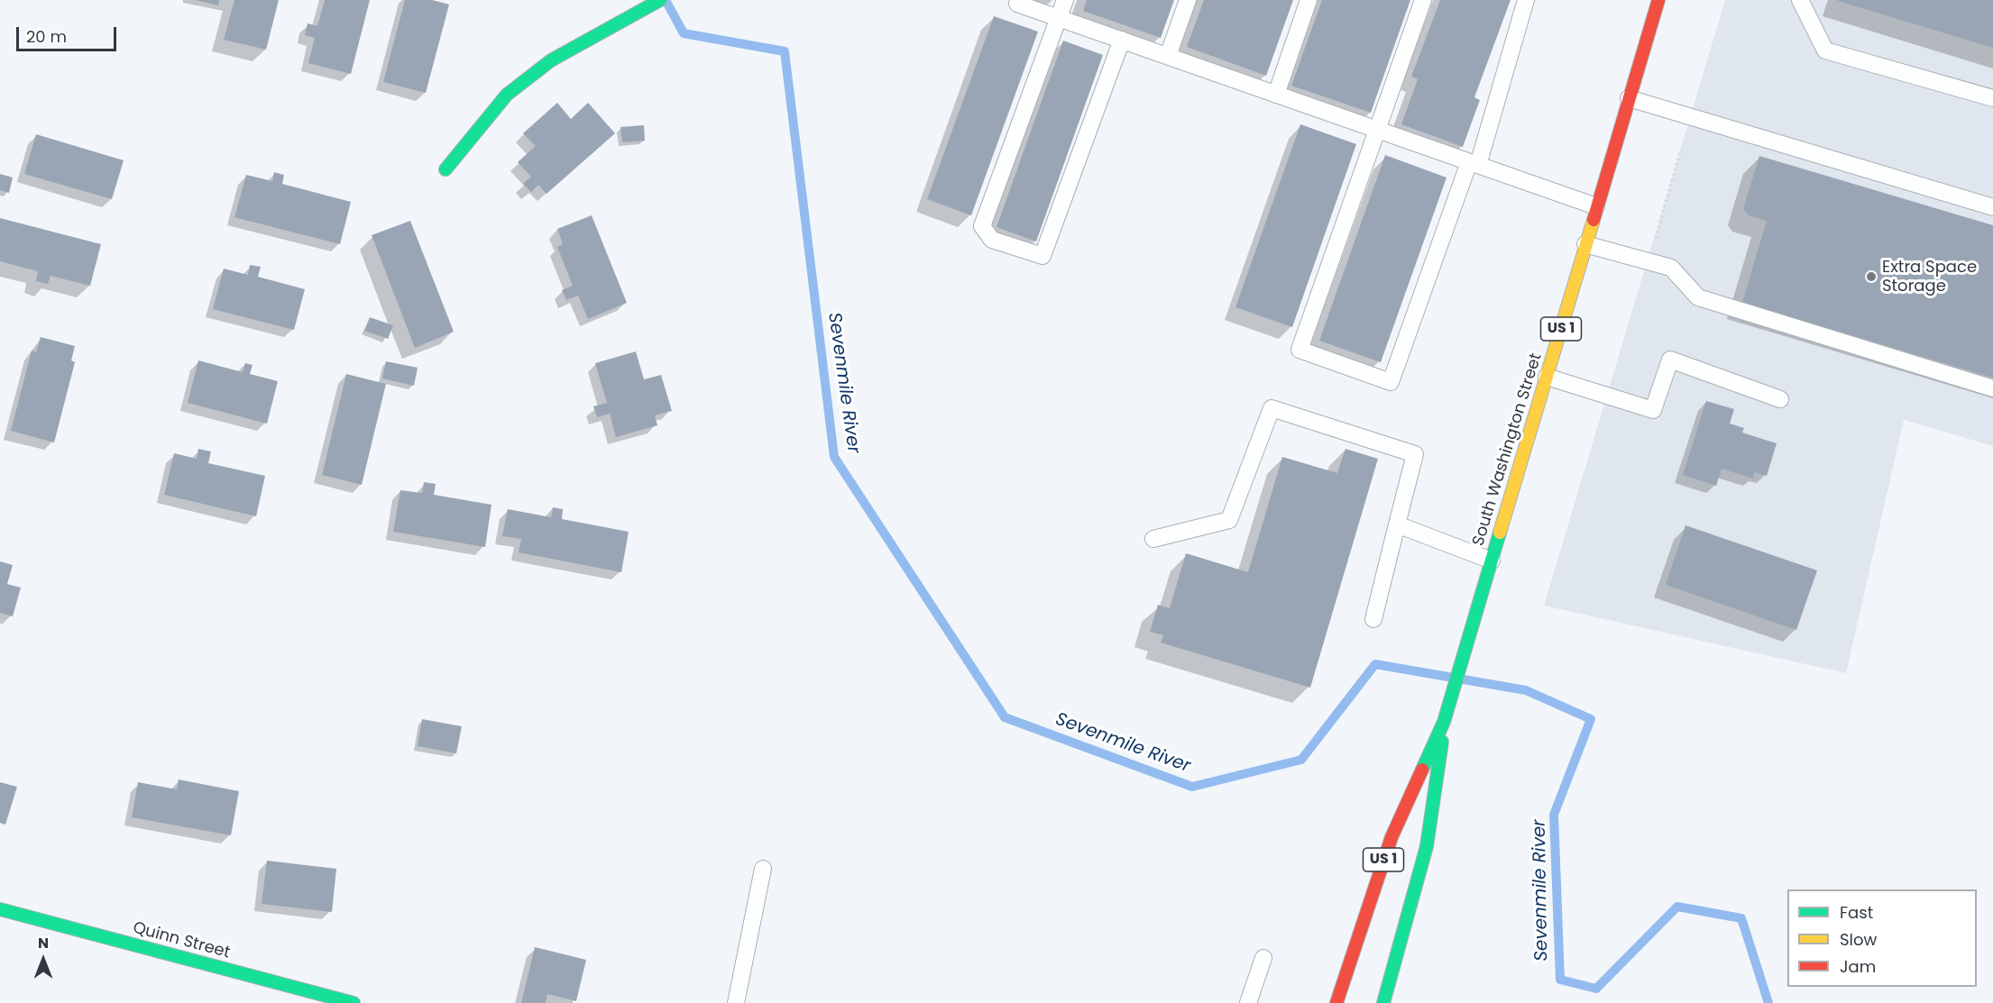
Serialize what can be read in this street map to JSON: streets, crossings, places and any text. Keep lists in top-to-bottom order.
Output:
{
  "streets": {
    "main road": ["US 1", "South Washington Street", "Quinn Street"]
  },
  "water": ["Sevenmile River"],
  "places": ["Extra Space Storage"],
  "legend": ["Fast", "Slow", "Jam"],
  "scale_bar": "20 m",
  "north": "top"
}
